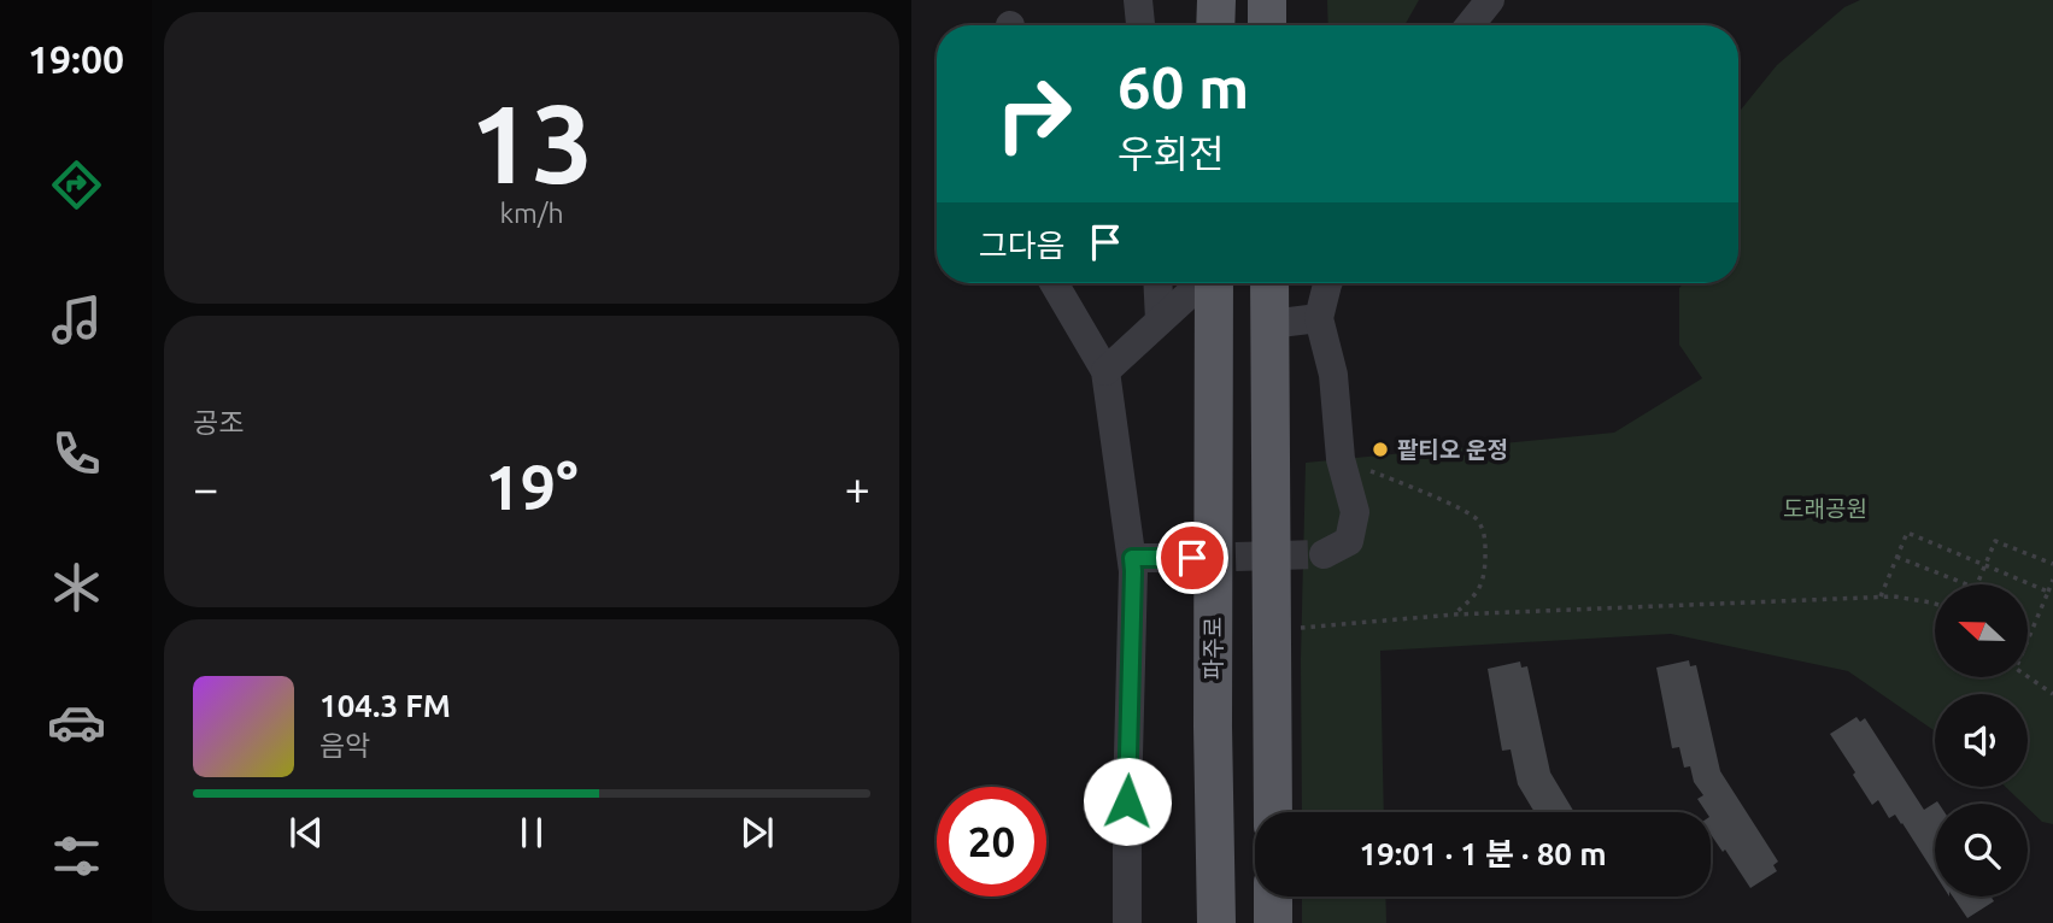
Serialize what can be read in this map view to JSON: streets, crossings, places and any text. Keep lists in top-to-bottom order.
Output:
{
  "streets": {
    "main road": ["파주로"]
  },
  "parks": ["도래공원"],
  "places": ["팥티오 운정"],
  "north": "left",
  "page": {
    "tabs": "19:00",
    "tile": [
      ["13", "km/h"],
      "공조"
    ],
    "turn": ["60 m", "우회전"],
    "then": "그다음",
    "heat": ["−", "19°", "+"],
    "song": ["104.3 FM", "음악"],
    "limit": "20",
    "trip": "19:01 · 1 분 · 80 m"
  }
}
